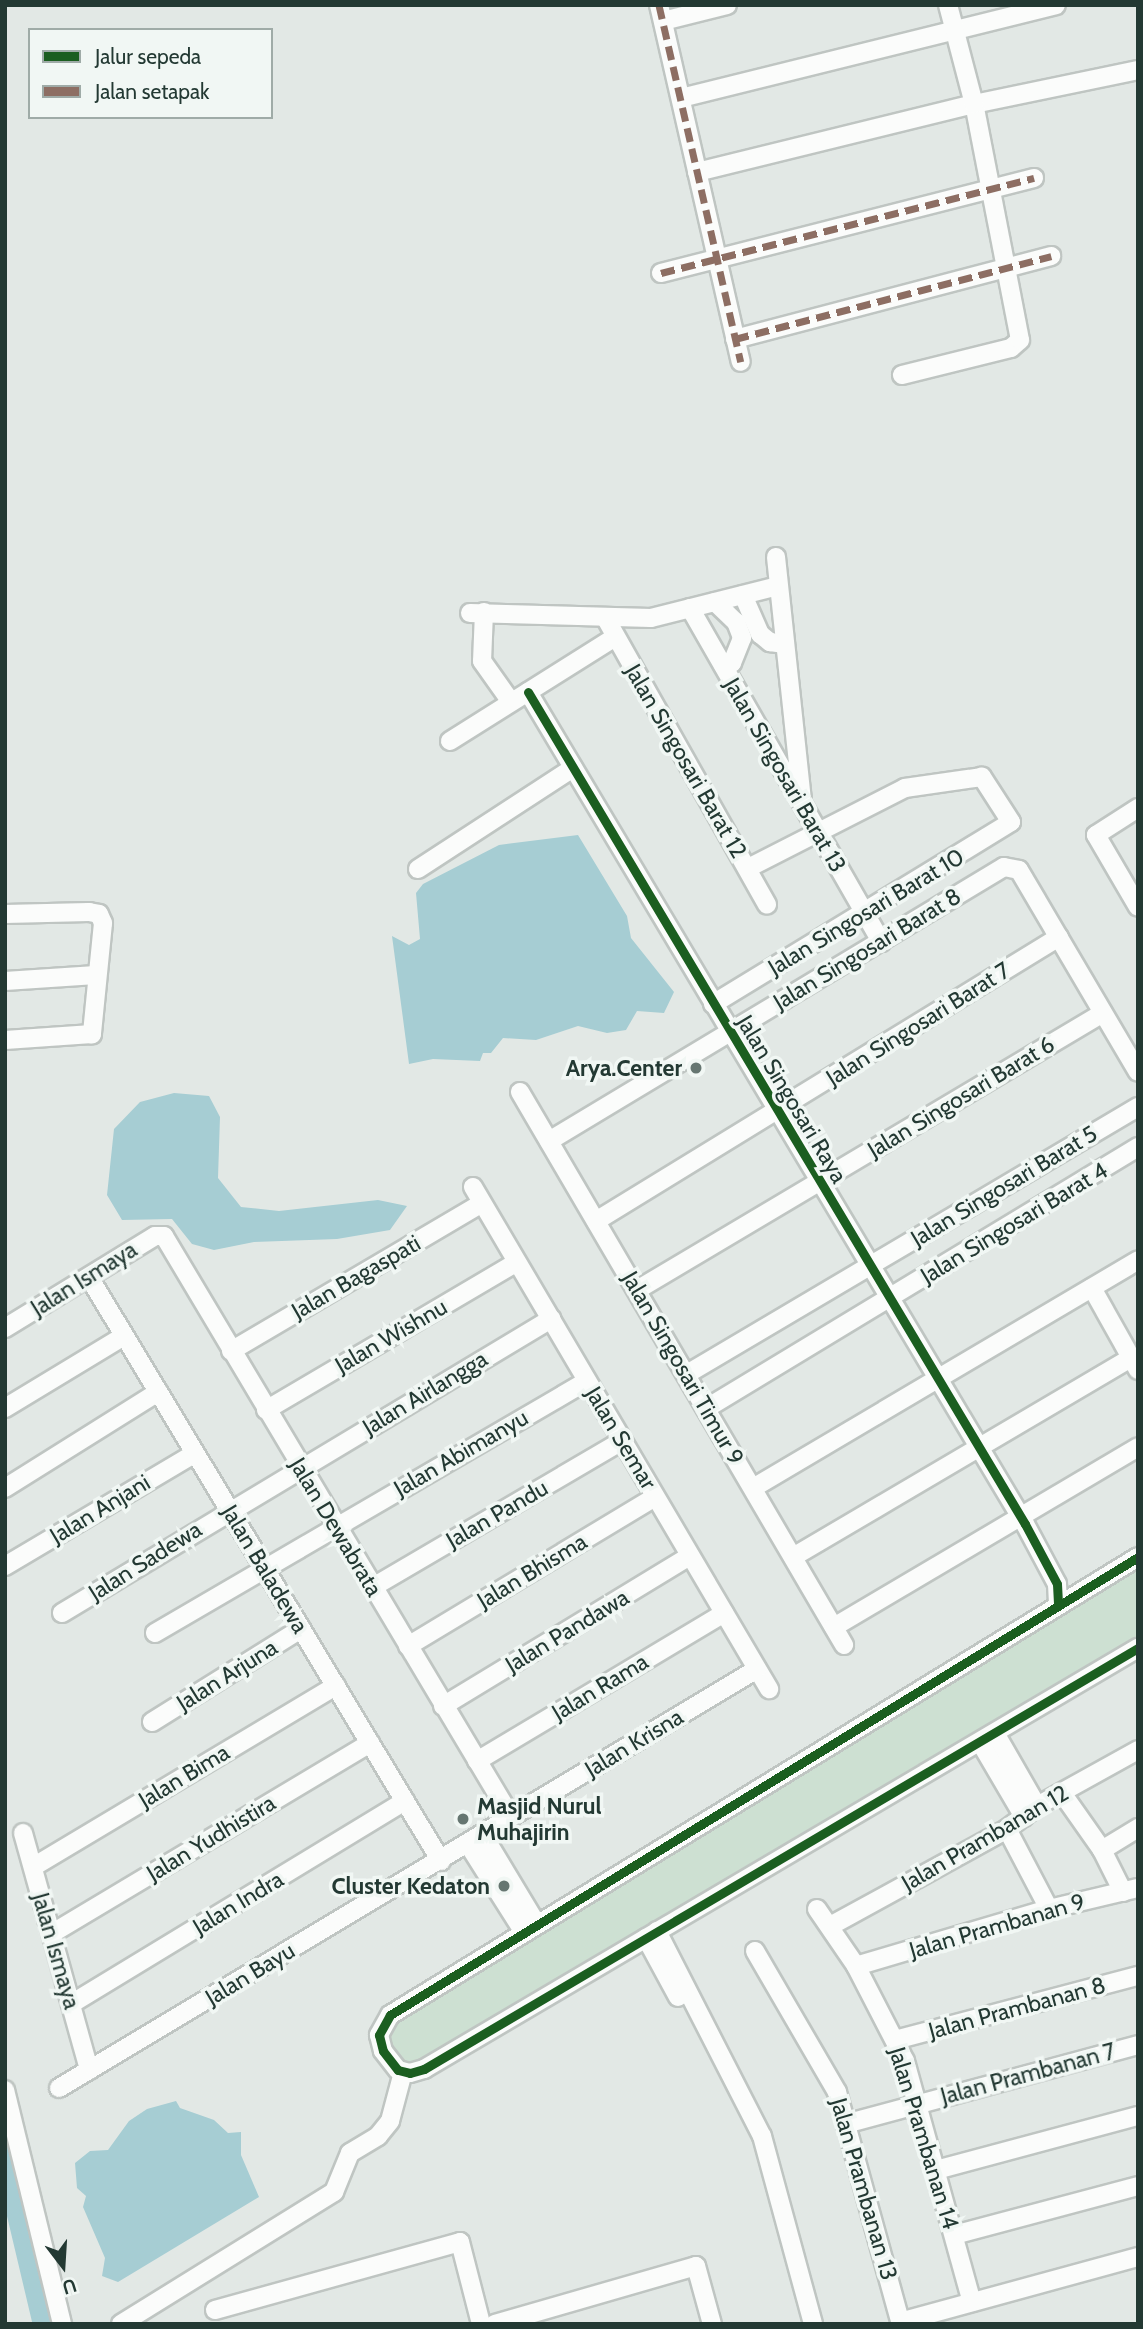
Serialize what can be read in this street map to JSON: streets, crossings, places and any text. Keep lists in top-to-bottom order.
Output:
{
  "streets": {
    "street": [
      "Jalan Singosari Barat 12",
      "Jalan Singosari Barat 13",
      "Jalan Singosari Barat 10",
      "Jalan Singosari Barat 8",
      "Jalan Singosari Barat 7",
      "Jalan Singosari Barat 6",
      "Jalan Singosari Raya",
      "Jalan Singosari Barat 5",
      "Jalan Singosari Barat 4",
      "Jalan Bagaspati",
      "Jalan Ismaya",
      "Jalan Wishnu",
      "Jalan Singosari Timur 9",
      "Jalan Airlangga",
      "Jalan Semar",
      "Jalan Abimanyu",
      "Jalan Anjani",
      "Jalan Pandu",
      "Jalan Dewabrata",
      "Jalan Sadewa",
      "Jalan Baladewa",
      "Jalan Bhisma",
      "Jalan Pandawa",
      "Jalan Arjuna",
      "Jalan Rama",
      "Jalan Krisna",
      "Jalan Bima",
      "Jalan Yudhistira",
      "Jalan Prambanan 12",
      "Jalan Indra",
      "Jalan Prambanan 9",
      "Jalan Bayu",
      "Jalan Prambanan 8",
      "Jalan Prambanan 7",
      "Jalan Prambanan 14",
      "Jalan Prambanan 13"
    ]
  },
  "crossings": [
    ["Jalan Singosari Barat 13", "Jalan Singosari Barat 10"],
    ["Jalan Singosari Barat 13", "Jalan Singosari Barat 8"],
    ["Jalan Singosari Barat 10", "Jalan Singosari Raya"],
    ["Jalan Singosari Barat 8", "Jalan Singosari Barat 7"],
    ["Jalan Singosari Barat 8", "Jalan Singosari Raya"],
    ["Jalan Singosari Barat 8", "Jalan Singosari Timur 9"],
    ["Jalan Singosari Barat 7", "Jalan Singosari Raya"],
    ["Jalan Singosari Barat 7", "Jalan Singosari Timur 9"],
    ["Jalan Singosari Barat 6", "Jalan Singosari Raya"],
    ["Jalan Singosari Barat 6", "Jalan Singosari Timur 9"],
    ["Jalan Singosari Raya", "Jalan Singosari Barat 5"],
    ["Jalan Singosari Raya", "Jalan Singosari Barat 4"],
    ["Jalan Singosari Barat 5", "Jalan Singosari Timur 9"],
    ["Jalan Singosari Barat 4", "Jalan Singosari Timur 9"],
    ["Jalan Bagaspati", "Jalan Semar"],
    ["Jalan Bagaspati", "Jalan Dewabrata"],
    ["Jalan Ismaya", "Jalan Dewabrata"],
    ["Jalan Ismaya", "Jalan Baladewa"],
    ["Jalan Ismaya", "Jalan Bima"],
    ["Jalan Ismaya", "Jalan Yudhistira"],
    ["Jalan Ismaya", "Jalan Indra"],
    ["Jalan Ismaya", "Jalan Bayu"],
    ["Jalan Wishnu", "Jalan Semar"],
    ["Jalan Wishnu", "Jalan Dewabrata"],
    ["Jalan Airlangga", "Jalan Semar"],
    ["Jalan Airlangga", "Jalan Dewabrata"],
    ["Jalan Airlangga", "Jalan Sadewa"],
    ["Jalan Airlangga", "Jalan Baladewa"],
    ["Jalan Semar", "Jalan Abimanyu"],
    ["Jalan Semar", "Jalan Pandu"],
    ["Jalan Semar", "Jalan Bhisma"],
    ["Jalan Semar", "Jalan Pandawa"],
    ["Jalan Semar", "Jalan Rama"],
    ["Jalan Semar", "Jalan Krisna"],
    ["Jalan Abimanyu", "Jalan Dewabrata"],
    ["Jalan Abimanyu", "Jalan Baladewa"],
    ["Jalan Anjani", "Jalan Baladewa"],
    ["Jalan Pandu", "Jalan Dewabrata"],
    ["Jalan Dewabrata", "Jalan Bhisma"],
    ["Jalan Dewabrata", "Jalan Pandawa"],
    ["Jalan Dewabrata", "Jalan Rama"],
    ["Jalan Dewabrata", "Jalan Krisna"],
    ["Jalan Sadewa", "Jalan Baladewa"],
    ["Jalan Baladewa", "Jalan Arjuna"],
    ["Jalan Baladewa", "Jalan Bima"],
    ["Jalan Baladewa", "Jalan Yudhistira"],
    ["Jalan Baladewa", "Jalan Indra"],
    ["Jalan Baladewa", "Jalan Bayu"],
    ["Jalan Krisna", "Jalan Bayu"],
    ["Jalan Prambanan 12", "Jalan Prambanan 14"],
    ["Jalan Prambanan 9", "Jalan Prambanan 14"],
    ["Jalan Prambanan 8", "Jalan Prambanan 14"],
    ["Jalan Prambanan 7", "Jalan Prambanan 14"],
    ["Jalan Prambanan 7", "Jalan Prambanan 13"]
  ],
  "places": ["Arya.Center", "Masjid Nurul Muhajirin", "Cluster Kedaton"],
  "legend": ["Jalur sepeda", "Jalan setapak"],
  "north": "bottom"
}
